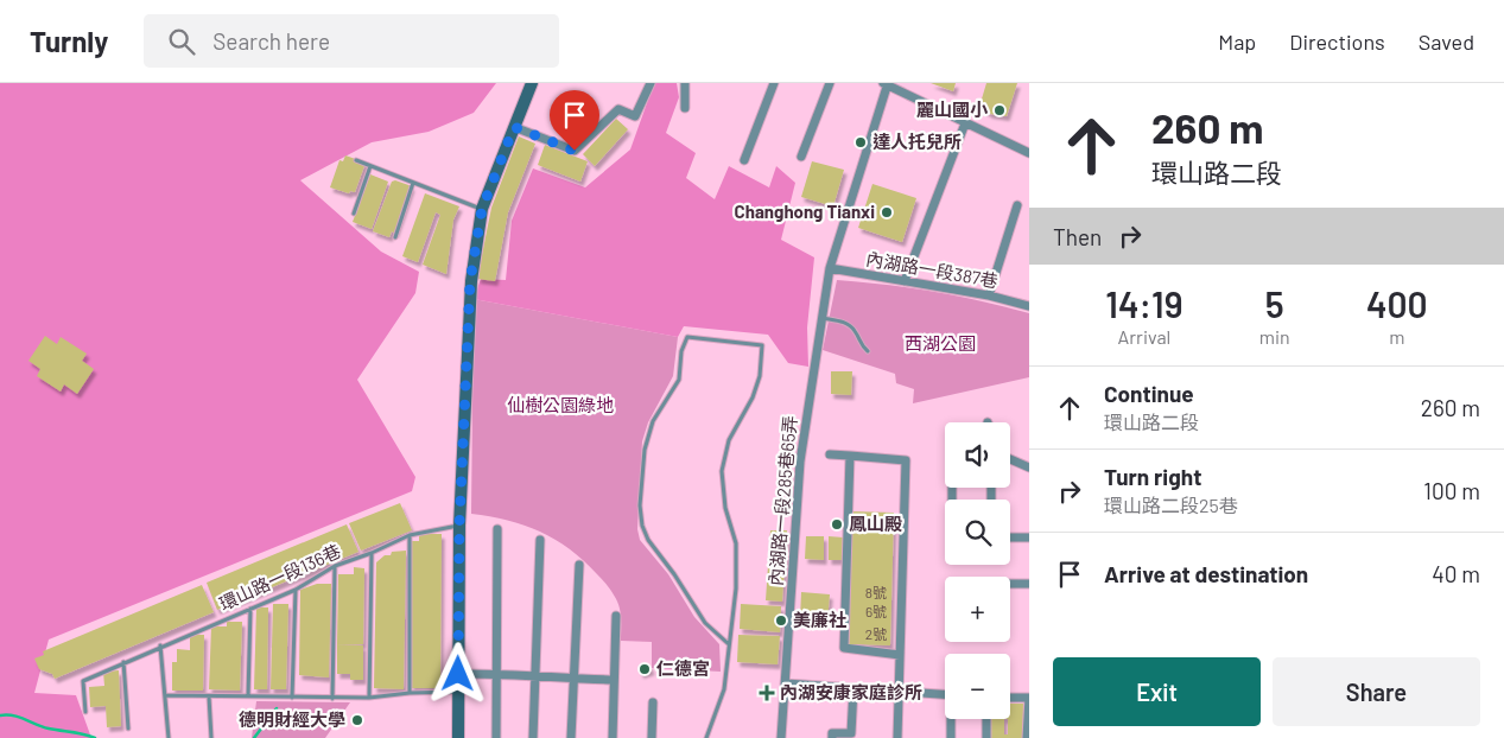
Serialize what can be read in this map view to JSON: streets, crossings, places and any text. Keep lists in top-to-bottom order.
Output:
{
  "streets": {
    "street": ["內湖路一段387巷", "內湖路一段285巷65弄"],
    "lane": ["環山路一段136巷"]
  },
  "crossings": [
    ["內湖路一段387巷", "內湖路一段285巷65弄"]
  ],
  "parks": ["西湖公園", "仙樹公園綠地"],
  "places": {
    "other": [
      "麗山國小",
      "達人托兒所",
      "Changhong Tianxi",
      "鳳山殿",
      "美廉社",
      "仁德宮",
      "德明財經大學"
    ],
    "health": ["內湖安康家庭診所"]
  },
  "house_numbers": ["8號", "6號", "2號"],
  "page": {
    "header": "Turnly",
    "search": "Search here",
    "nav": ["Map", "Directions", "Saved"],
    "turn": ["260 m", "環山路二段"],
    "then": "Then",
    "eta": [
      "14:19",
      "Arrival",
      "5",
      "min",
      "400",
      "m"
    ],
    "list": [
      {
        "name": "Continue",
        "note": "環山路二段",
        "value": "260 m"
      },
      {
        "name": "Turn right",
        "note": "環山路二段25巷",
        "value": "100 m"
      },
      {
        "name": "Arrive at destination",
        "value": "40 m"
      }
    ],
    "map_buttons": ["+", "−"],
    "buttons": ["Exit", "Share"]
  }
}
